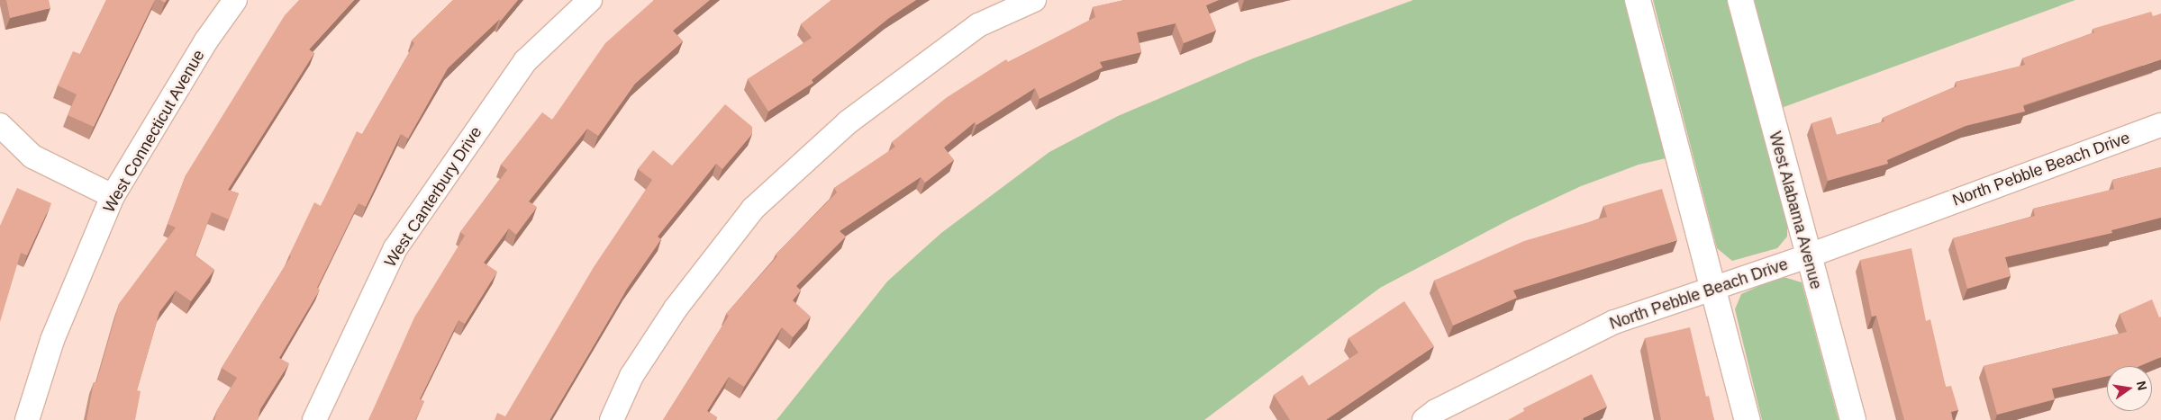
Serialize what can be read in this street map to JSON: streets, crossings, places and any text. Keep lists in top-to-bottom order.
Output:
{
  "streets": {
    "street": [
      "West Connecticut Avenue",
      "North Pebble Beach Drive",
      "West Canterbury Drive",
      "West Alabama Avenue"
    ]
  },
  "crossings": [
    ["North Pebble Beach Drive", "West Alabama Avenue"]
  ],
  "north": "right"
}
